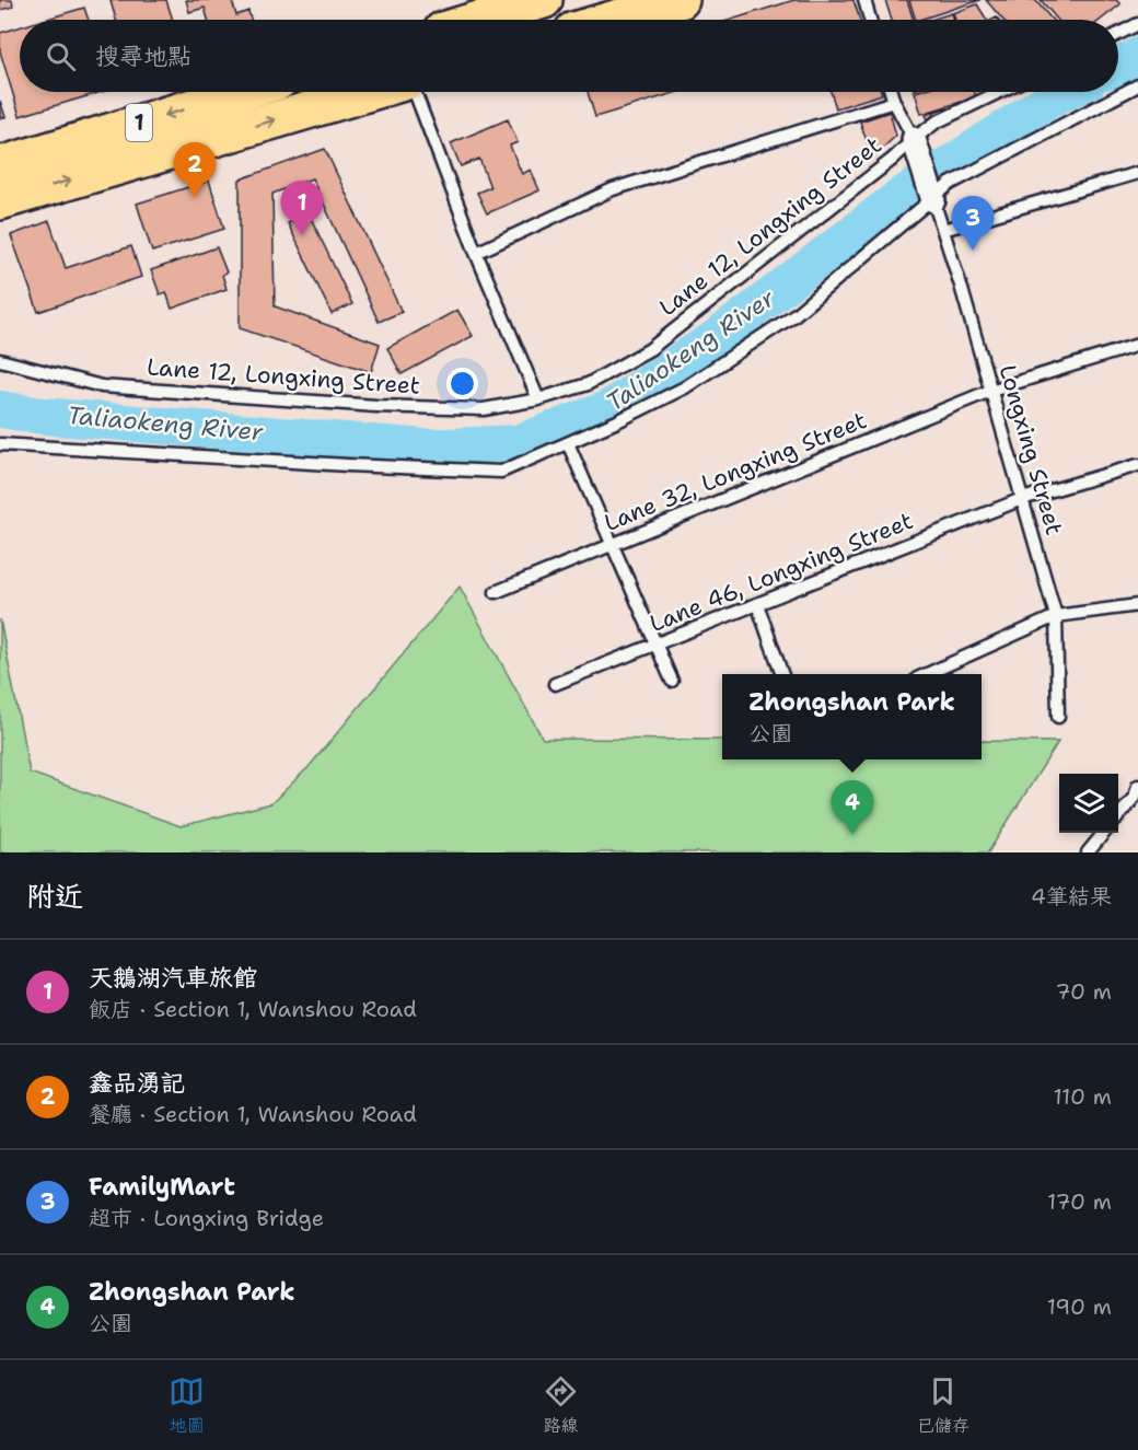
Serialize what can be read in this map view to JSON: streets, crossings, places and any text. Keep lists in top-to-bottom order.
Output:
{
  "streets": {
    "main road": ["1"],
    "lane": [
      "Lane 12, Longxing Street",
      "Longxing Street",
      "Lane 32, Longxing Street",
      "Lane 46, Longxing Street"
    ]
  },
  "crossings": [
    ["Longxing Street", "Lane 32, Longxing Street"],
    ["Longxing Street", "Lane 46, Longxing Street"]
  ],
  "water": ["Taliaokeng River"],
  "page": {
    "search": "搜尋地點",
    "pins": [
      "2",
      "1",
      "3",
      "4"
    ],
    "popup": ["Zhongshan Park", "公園"],
    "heading": ["附近", "4筆結果"],
    "list": [
      {
        "mark": "1",
        "name": "天鵝湖汽車旅館",
        "note": "飯店 · Section 1, Wanshou Road",
        "value": "70 m"
      },
      {
        "mark": "2",
        "name": "鑫品湧記",
        "note": "餐廳 · Section 1, Wanshou Road",
        "value": "110 m"
      },
      {
        "mark": "3",
        "name": "FamilyMart",
        "note": "超市 · Longxing Bridge",
        "value": "170 m"
      },
      {
        "mark": "4",
        "name": "Zhongshan Park",
        "note": "公園",
        "value": "190 m"
      }
    ],
    "nav": ["地圖", "路線", "已儲存"]
  }
}
